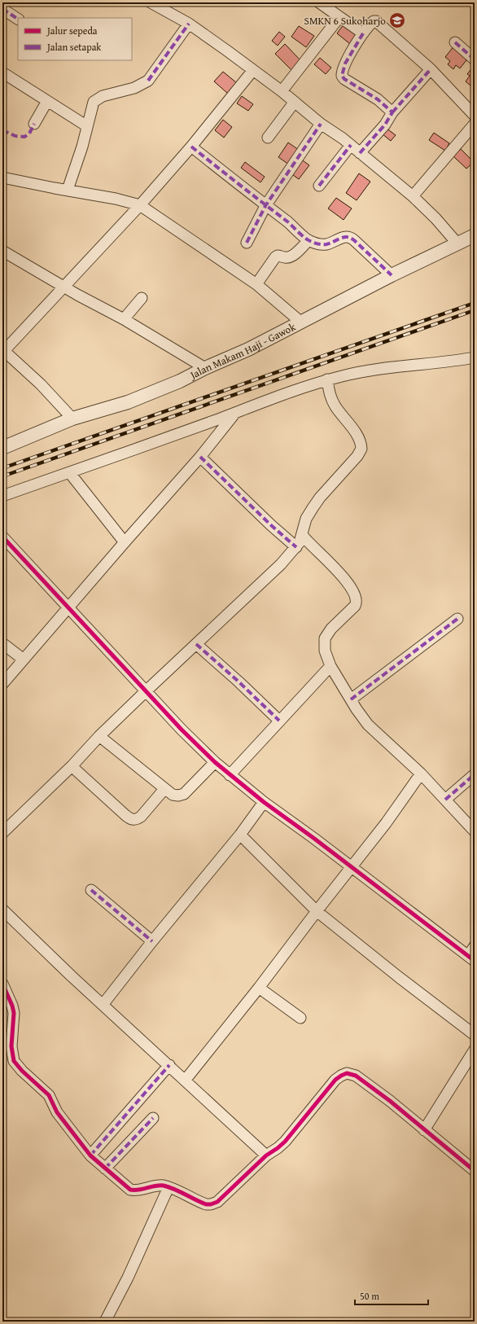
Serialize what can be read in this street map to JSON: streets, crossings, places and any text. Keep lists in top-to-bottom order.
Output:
{
  "streets": {
    "street": ["Jalan Makam Haji - Gawok"]
  },
  "places": {
    "school or university": ["SMKN 6 Sukoharjo"]
  },
  "legend": ["Jalur sepeda", "Jalan setapak"],
  "scale_bar": "50 m"
}
